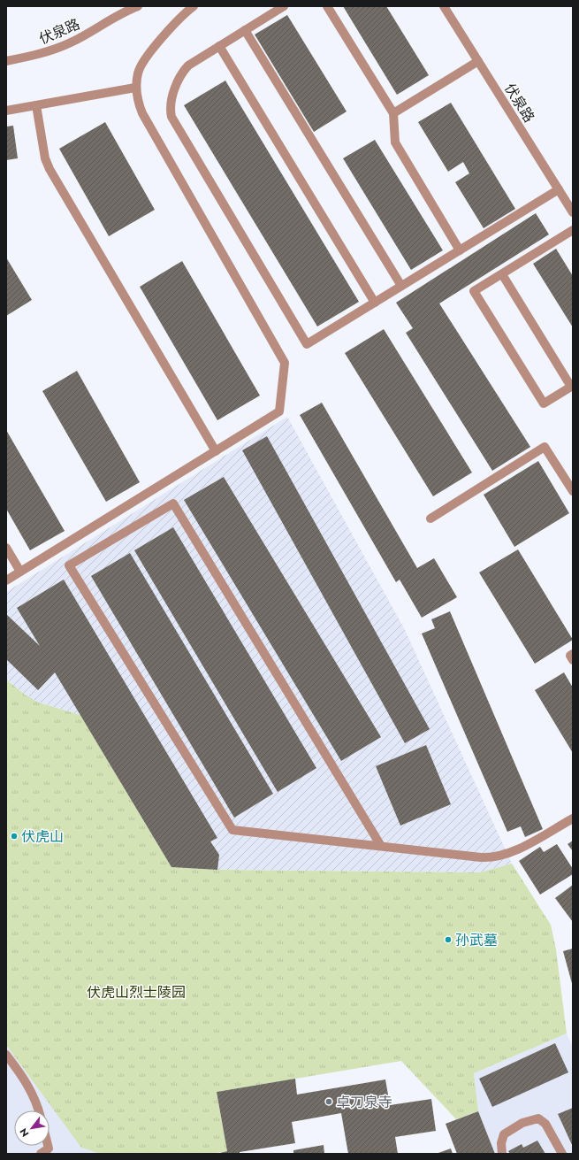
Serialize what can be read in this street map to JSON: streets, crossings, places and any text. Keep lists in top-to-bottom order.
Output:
{
  "streets": {
    "street": ["伏泉路"]
  },
  "parks": ["伏虎山烈士陵园"],
  "places": ["伏虎山", "孙武墓", "卓刀泉寺"],
  "north": "bottom left"
}
